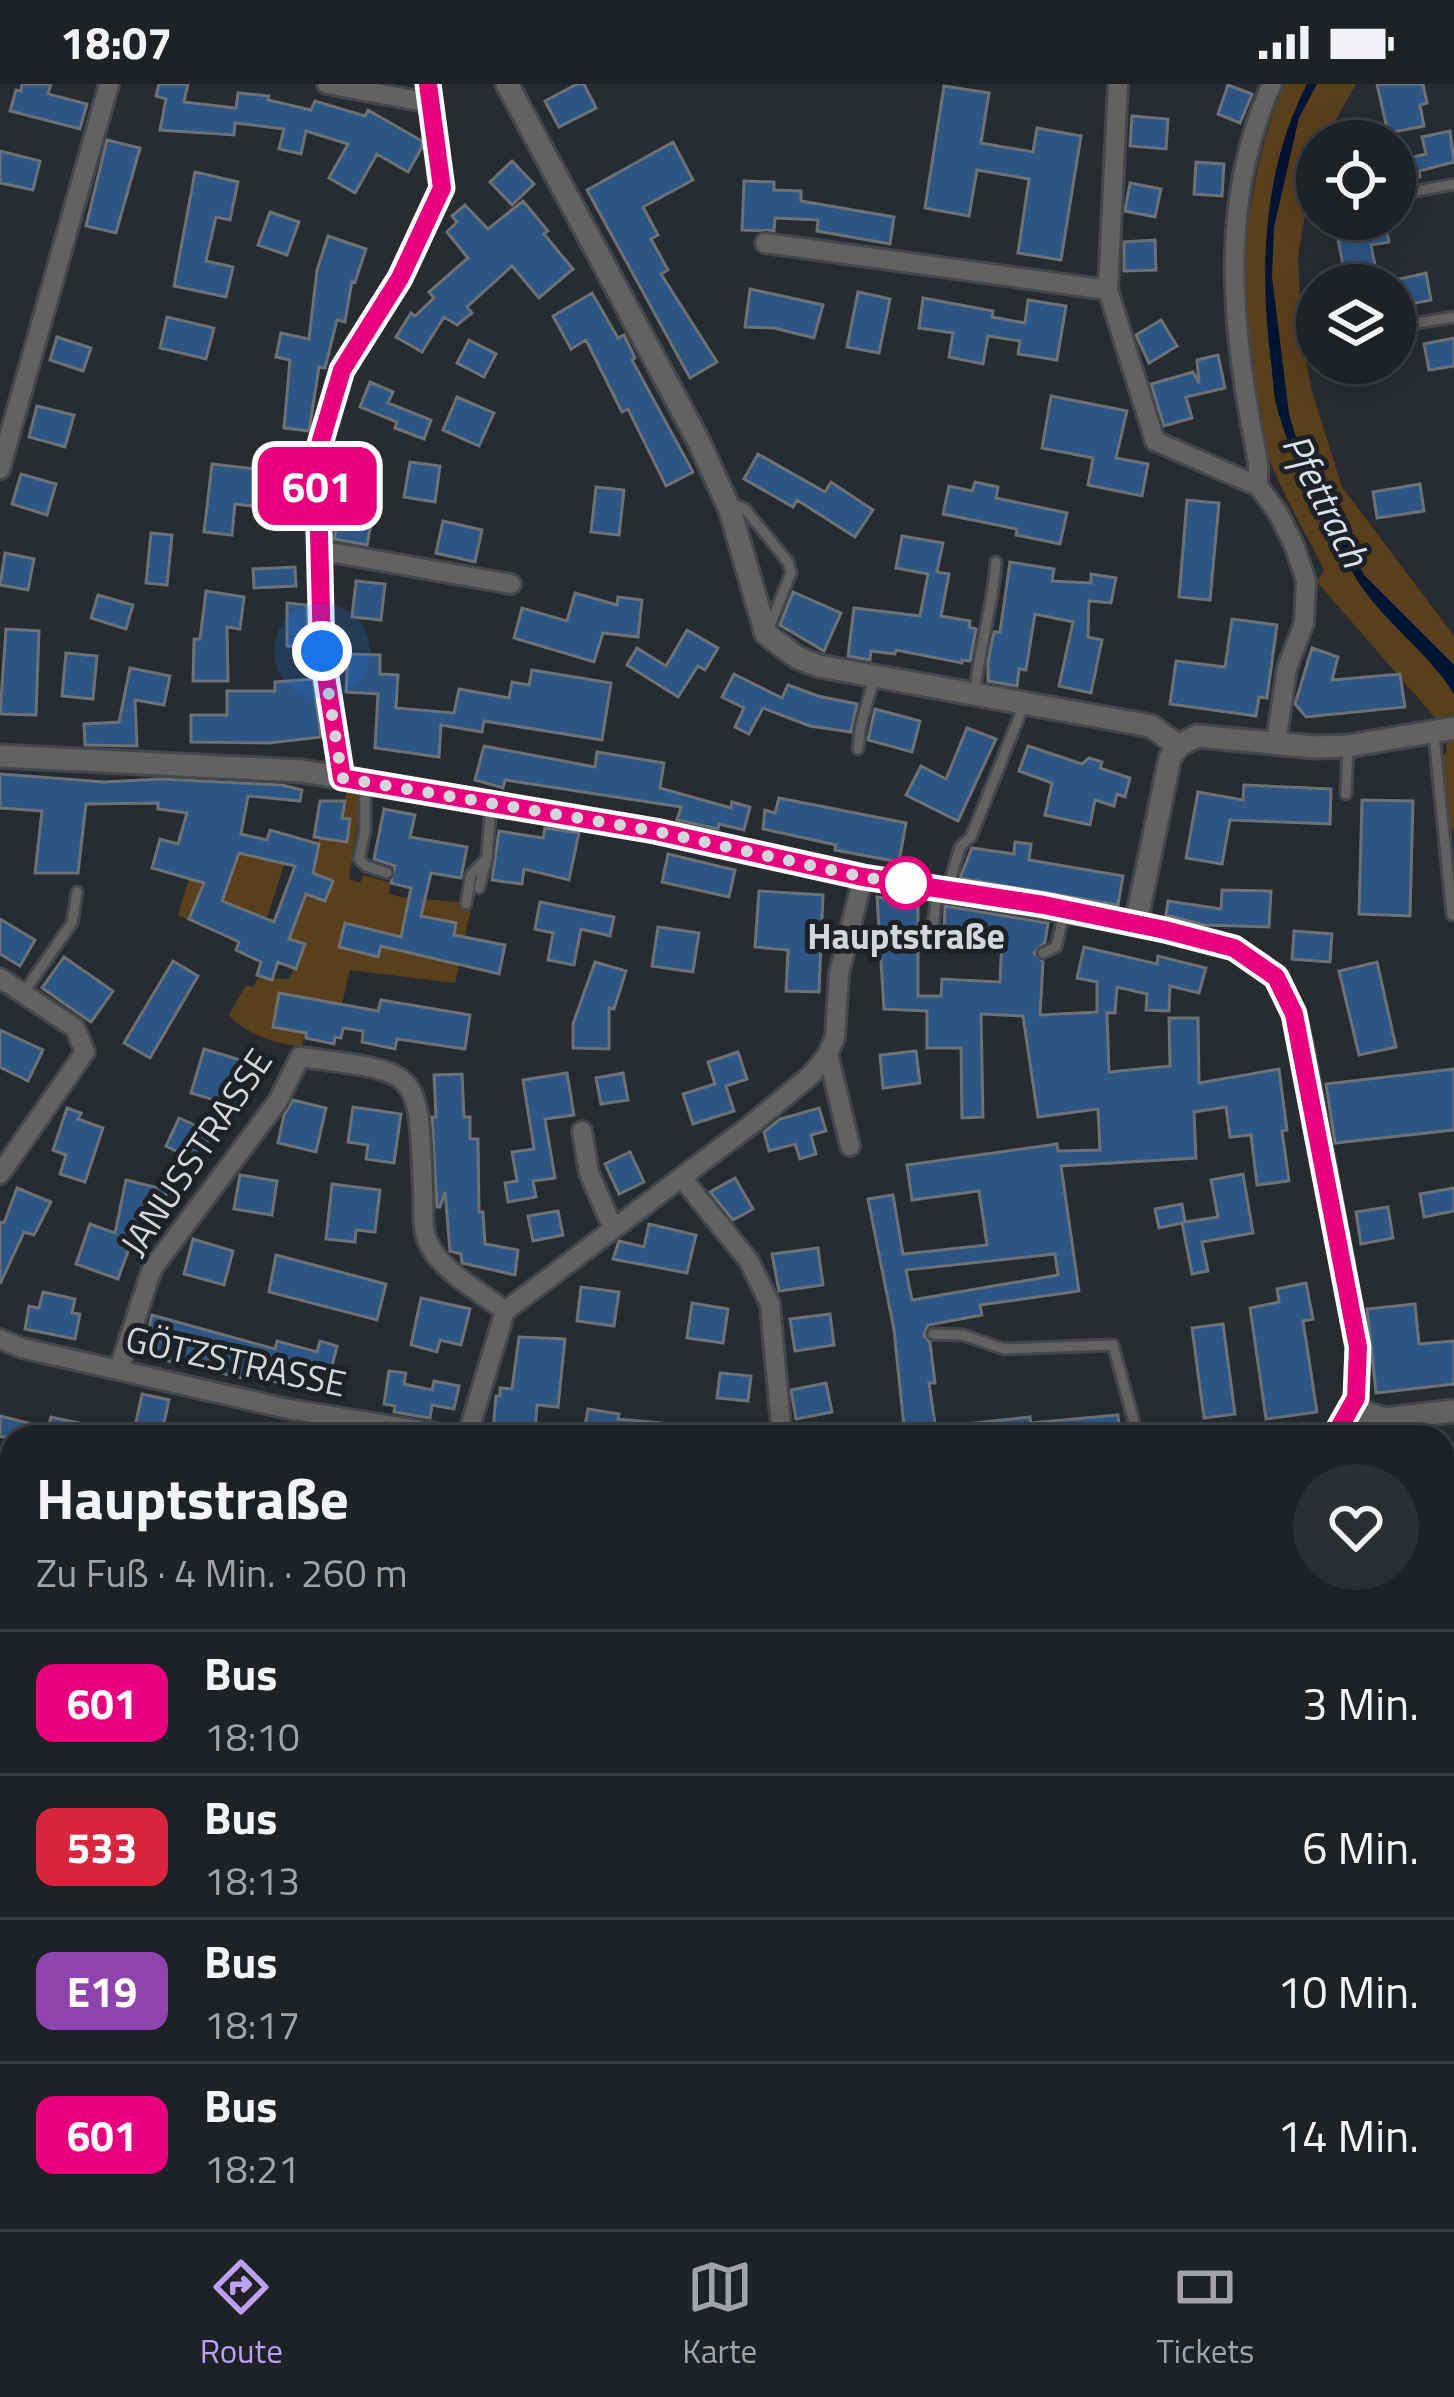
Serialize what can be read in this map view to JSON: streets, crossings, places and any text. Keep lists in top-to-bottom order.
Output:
{
  "streets": {
    "street": ["JANUSSTRASSE", "GÖTZSTRASSE"]
  },
  "crossings": [
    ["JANUSSTRASSE", "GÖTZSTRASSE"]
  ],
  "water": ["Pfettrach"],
  "places": ["Hauptstraße"],
  "lines": ["bus line 601"],
  "page": {
    "status": "18:07",
    "on_map": "601",
    "heading": ["Hauptstraße", "Zu Fuß · 4 Min. · 260 m"],
    "list": [
      {
        "mark": "601",
        "name": "Bus",
        "note": "18:10",
        "value": "3 Min."
      },
      {
        "mark": "533",
        "name": "Bus",
        "note": "18:13",
        "value": "6 Min."
      },
      {
        "mark": "E19",
        "name": "Bus",
        "note": "18:17",
        "value": "10 Min."
      },
      {
        "mark": "601",
        "name": "Bus",
        "note": "18:21",
        "value": "14 Min."
      }
    ],
    "tabs": ["Route", "Karte", "Tickets"]
  }
}
